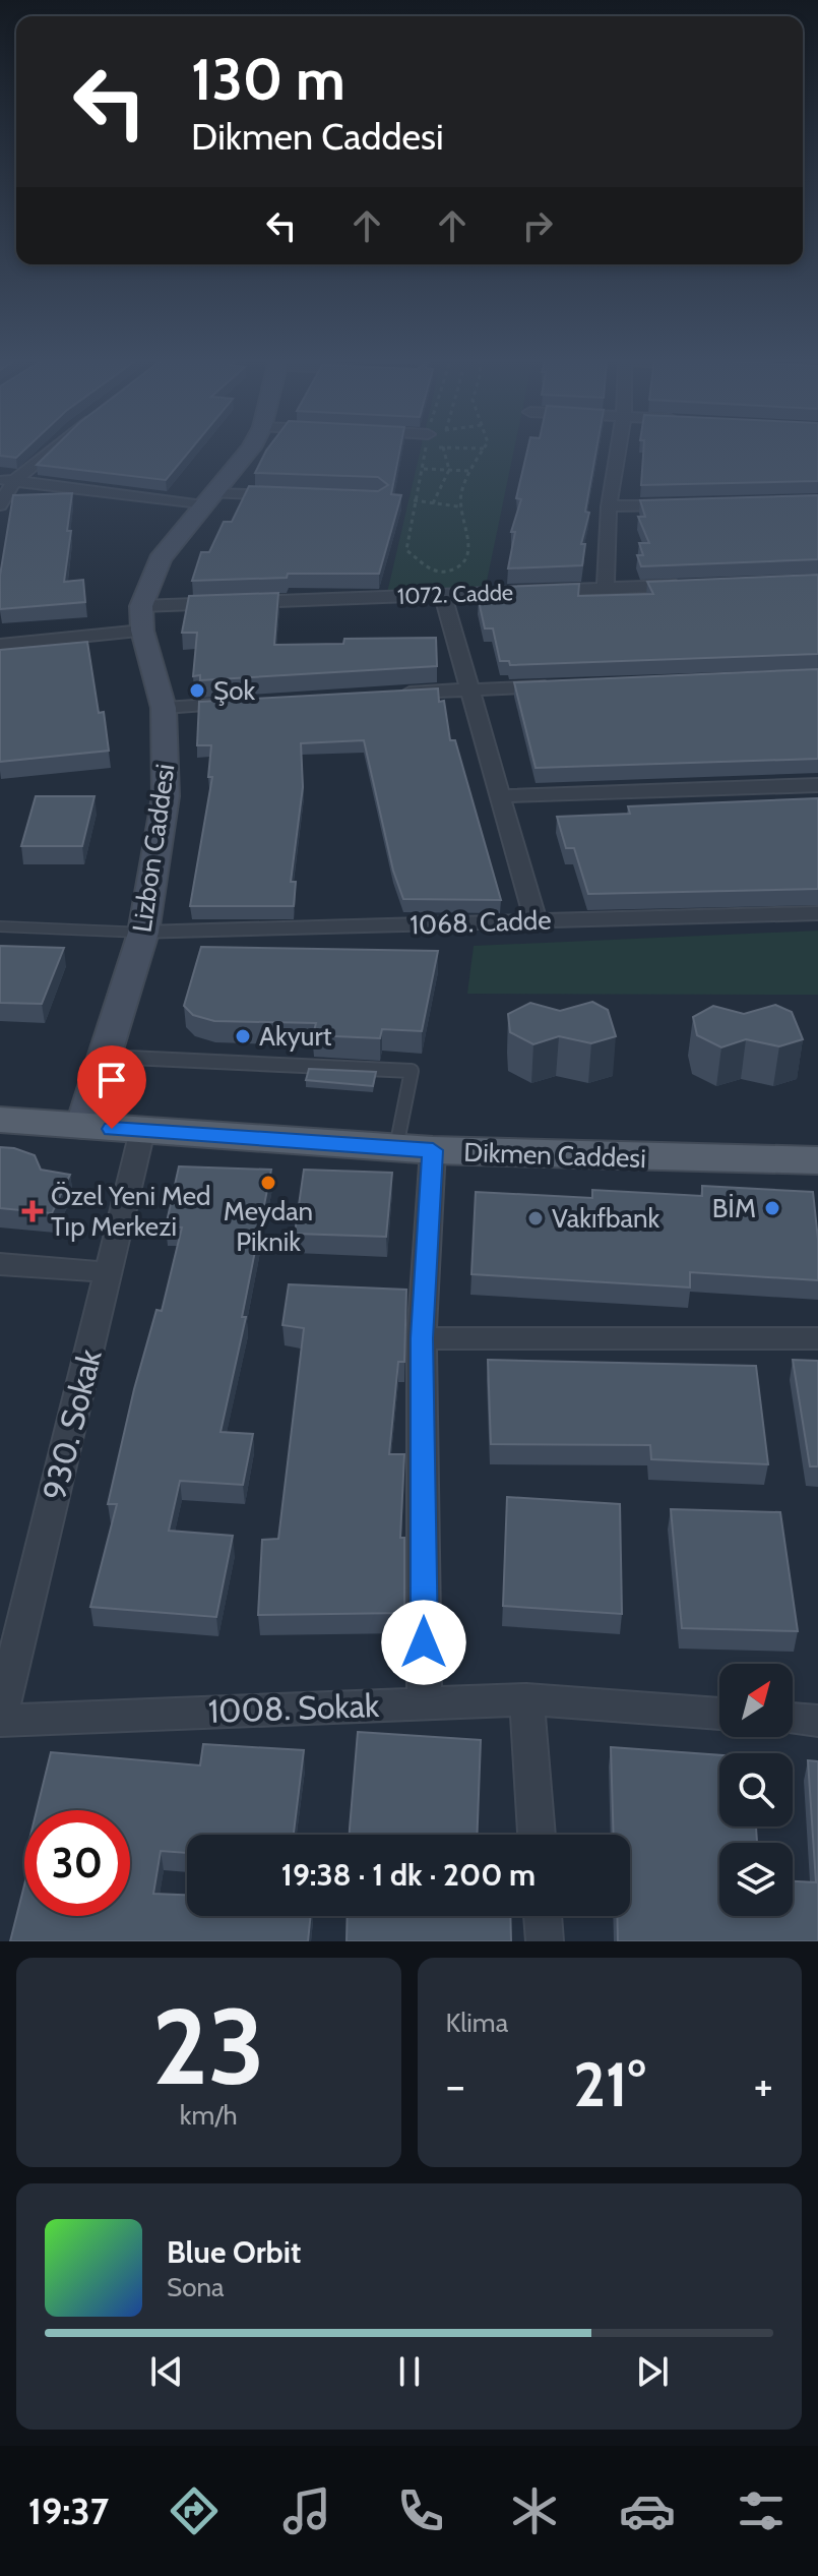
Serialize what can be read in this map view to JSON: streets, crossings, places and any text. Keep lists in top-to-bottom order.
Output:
{
  "streets": {
    "main road": ["Lizbon Caddesi", "Dikmen Caddesi"],
    "street": [
      "1072. Cadde",
      "1068. Cadde",
      "930. Sokak",
      "1008. Sokak"
    ]
  },
  "crossings": [
    ["1072. Cadde", "Lizbon Caddesi"],
    ["Lizbon Caddesi", "1068. Cadde"],
    ["Lizbon Caddesi", "Dikmen Caddesi"],
    ["Dikmen Caddesi", "930. Sokak"],
    ["930. Sokak", "1008. Sokak"]
  ],
  "places": {
    "other": [
      "Şok",
      "Akyurt",
      "Meydan Piknik",
      "BİM",
      "Vakıfbank"
    ],
    "health": ["Özel Yeni Med Tıp Merkezi"]
  },
  "north": "top right",
  "page": {
    "turn": ["130 m", "Dikmen Caddesi"],
    "limit": "30",
    "trip": "19:38 · 1 dk · 200 m",
    "tile": [
      ["23", "km/h"],
      "Klima"
    ],
    "heat": ["−", "21°", "+"],
    "song": ["Blue Orbit", "Sona"],
    "tabs": "19:37"
  }
}
